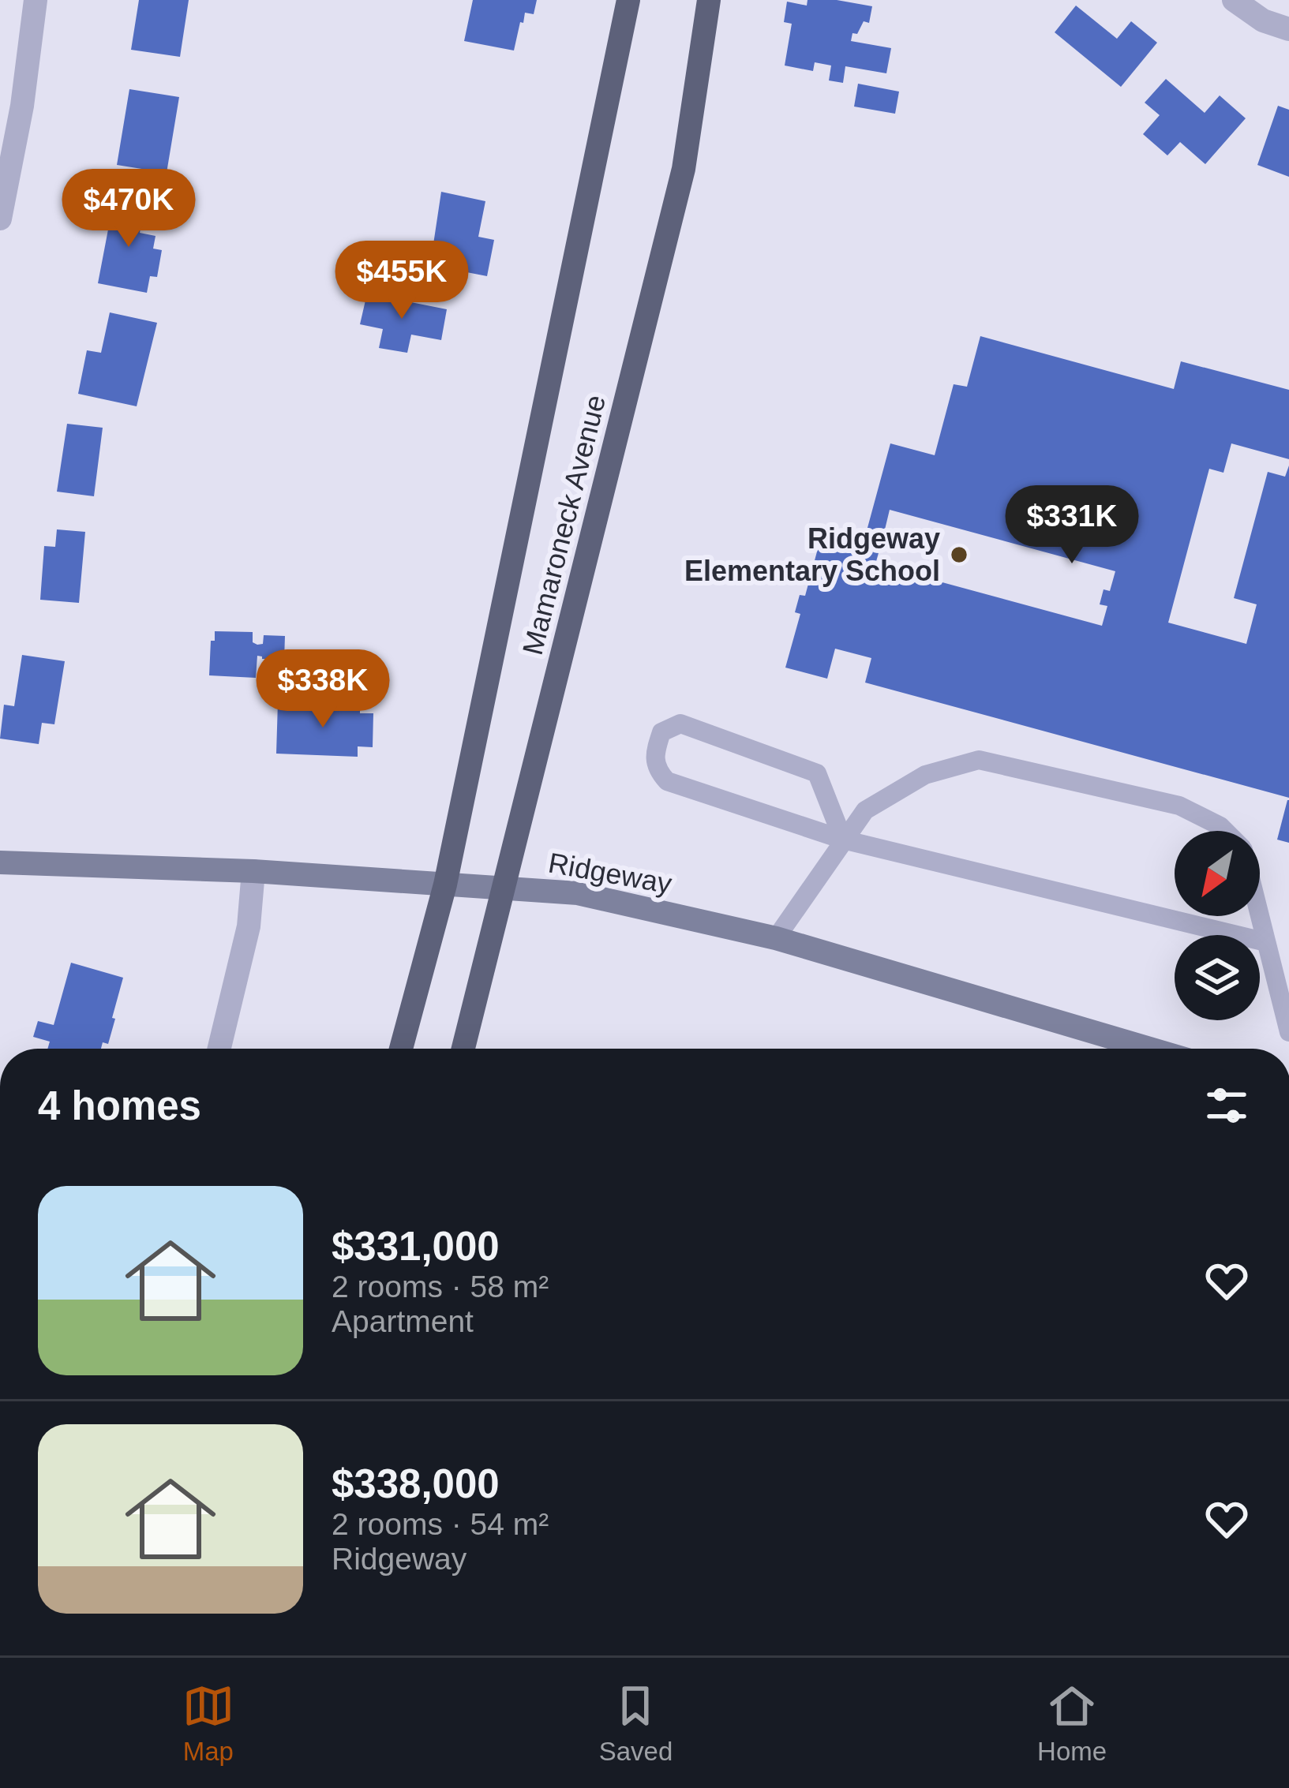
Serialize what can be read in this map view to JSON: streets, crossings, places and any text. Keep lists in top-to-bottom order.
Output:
{
  "streets": {
    "main road": ["Mamaroneck Avenue"],
    "street": ["Ridgeway"]
  },
  "crossings": [
    ["Mamaroneck Avenue", "Ridgeway"]
  ],
  "places": ["Ridgeway Elementary School"],
  "north": "bottom left",
  "page": {
    "price": [
      "$470K",
      "$455K",
      "$331K",
      "$338K"
    ],
    "heading": "4 homes",
    "list": [
      {
        "name": "$331,000",
        "note": "2 rooms · 58 m² · Apartment"
      },
      {
        "name": "$338,000",
        "note": "2 rooms · 54 m² · Ridgeway"
      }
    ],
    "tabs": ["Map", "Saved", "Home"]
  }
}
